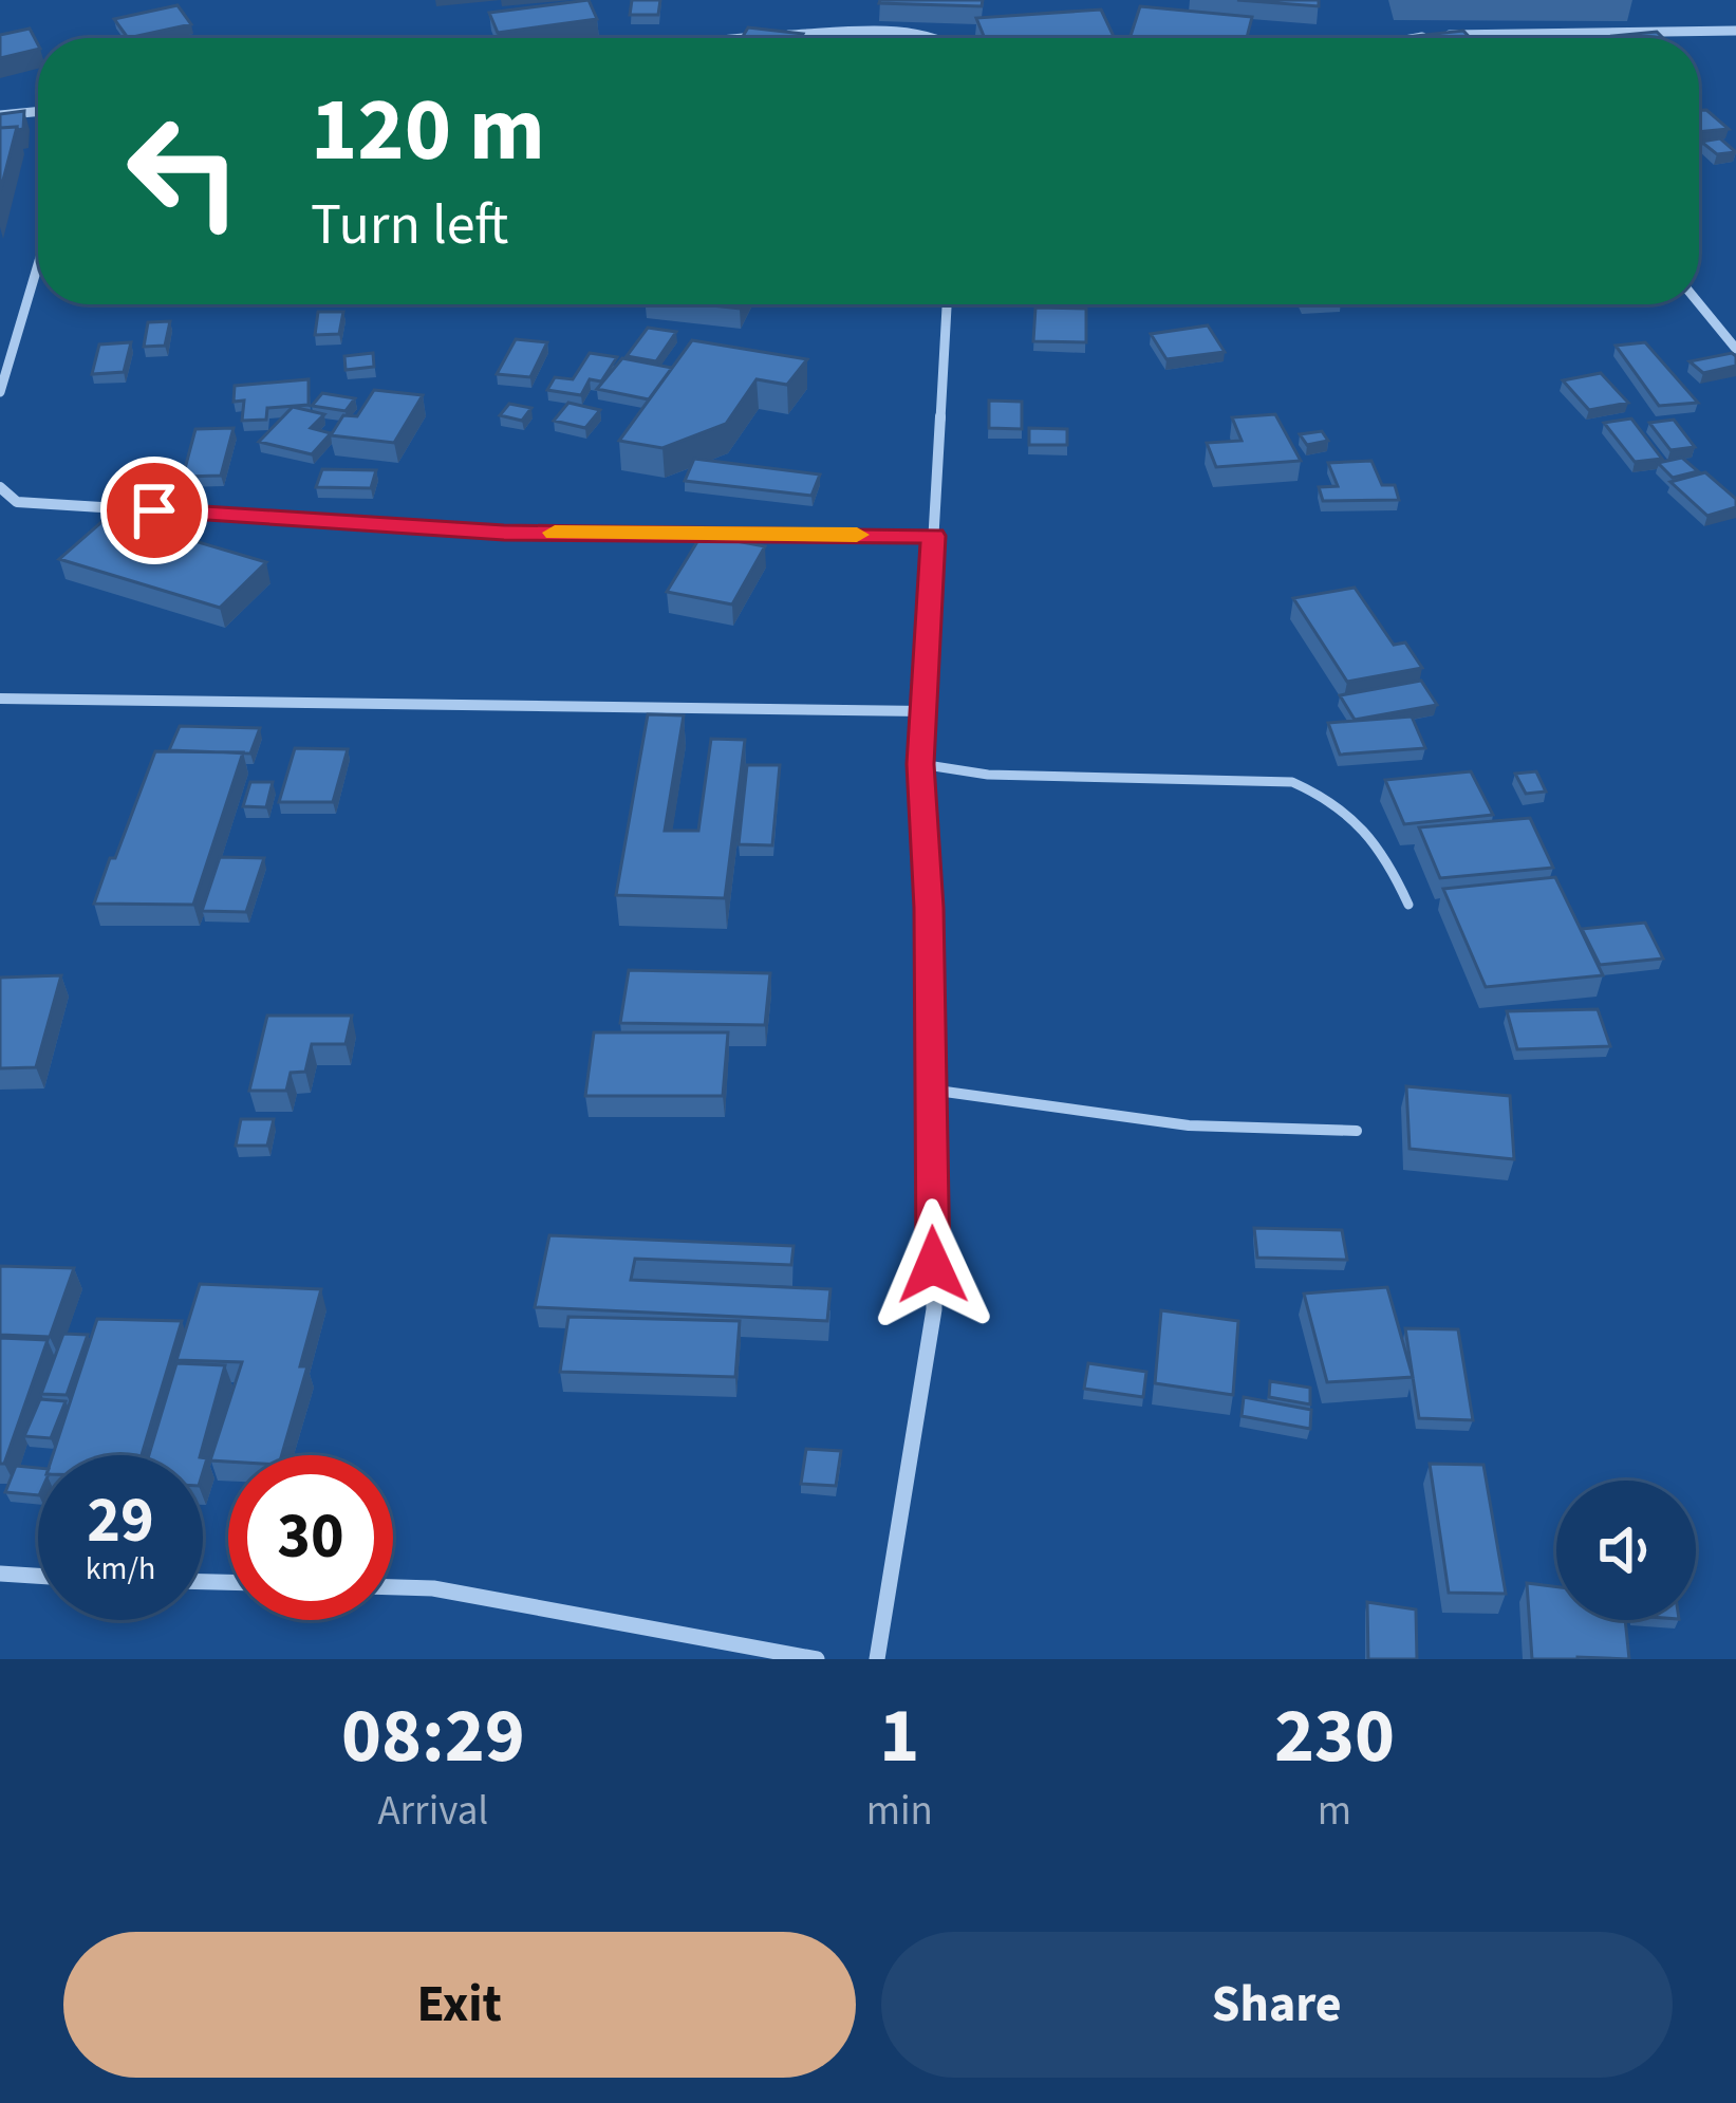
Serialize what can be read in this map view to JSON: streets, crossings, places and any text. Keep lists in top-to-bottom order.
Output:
{
  "page": {
    "turn": ["120 m", "Turn left"],
    "speed": "29 km/h",
    "limit": "30",
    "eta": [
      "08:29",
      "Arrival",
      "1",
      "min",
      "230",
      "m"
    ],
    "buttons": ["Exit", "Share"]
  }
}
